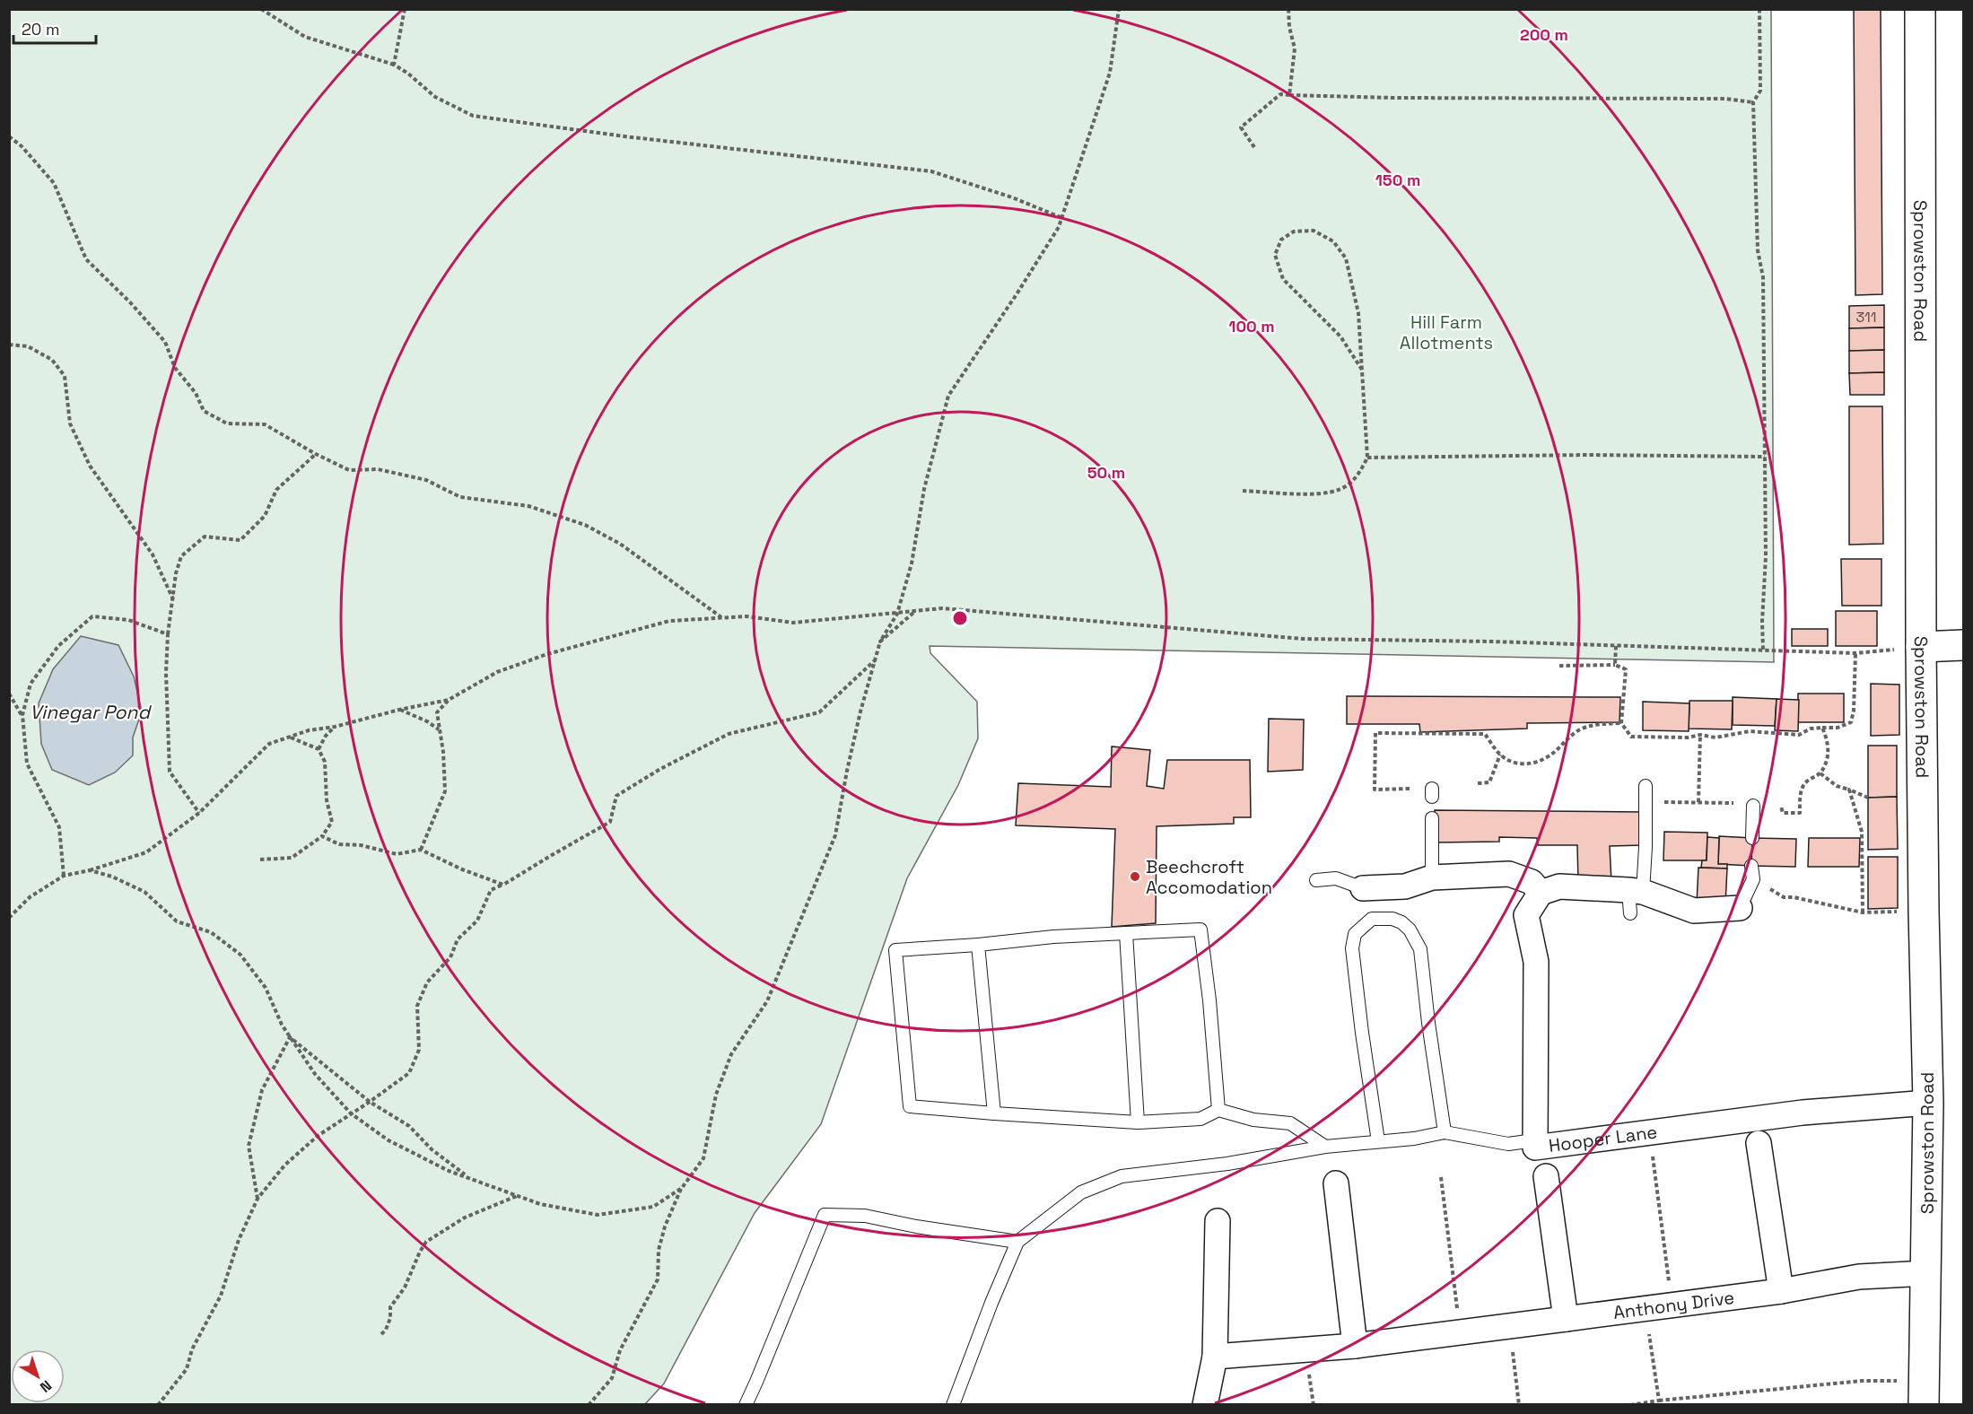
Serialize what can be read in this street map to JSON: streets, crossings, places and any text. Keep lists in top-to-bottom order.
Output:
{
  "streets": {
    "main road": ["Sprowston Road"],
    "street": ["Hooper Lane", "Anthony Drive"]
  },
  "crossings": [
    ["Sprowston Road", "Hooper Lane"],
    ["Sprowston Road", "Anthony Drive"]
  ],
  "water": ["Vinegar Pond"],
  "parks": ["Hill Farm Allotments"],
  "places": ["Beechcroft Accomodation"],
  "house_numbers": ["311"],
  "scale_bar": "20 m",
  "north": "bottom right",
  "rings": [
    "200 m",
    "150 m",
    "100 m",
    "50 m"
  ]
}
